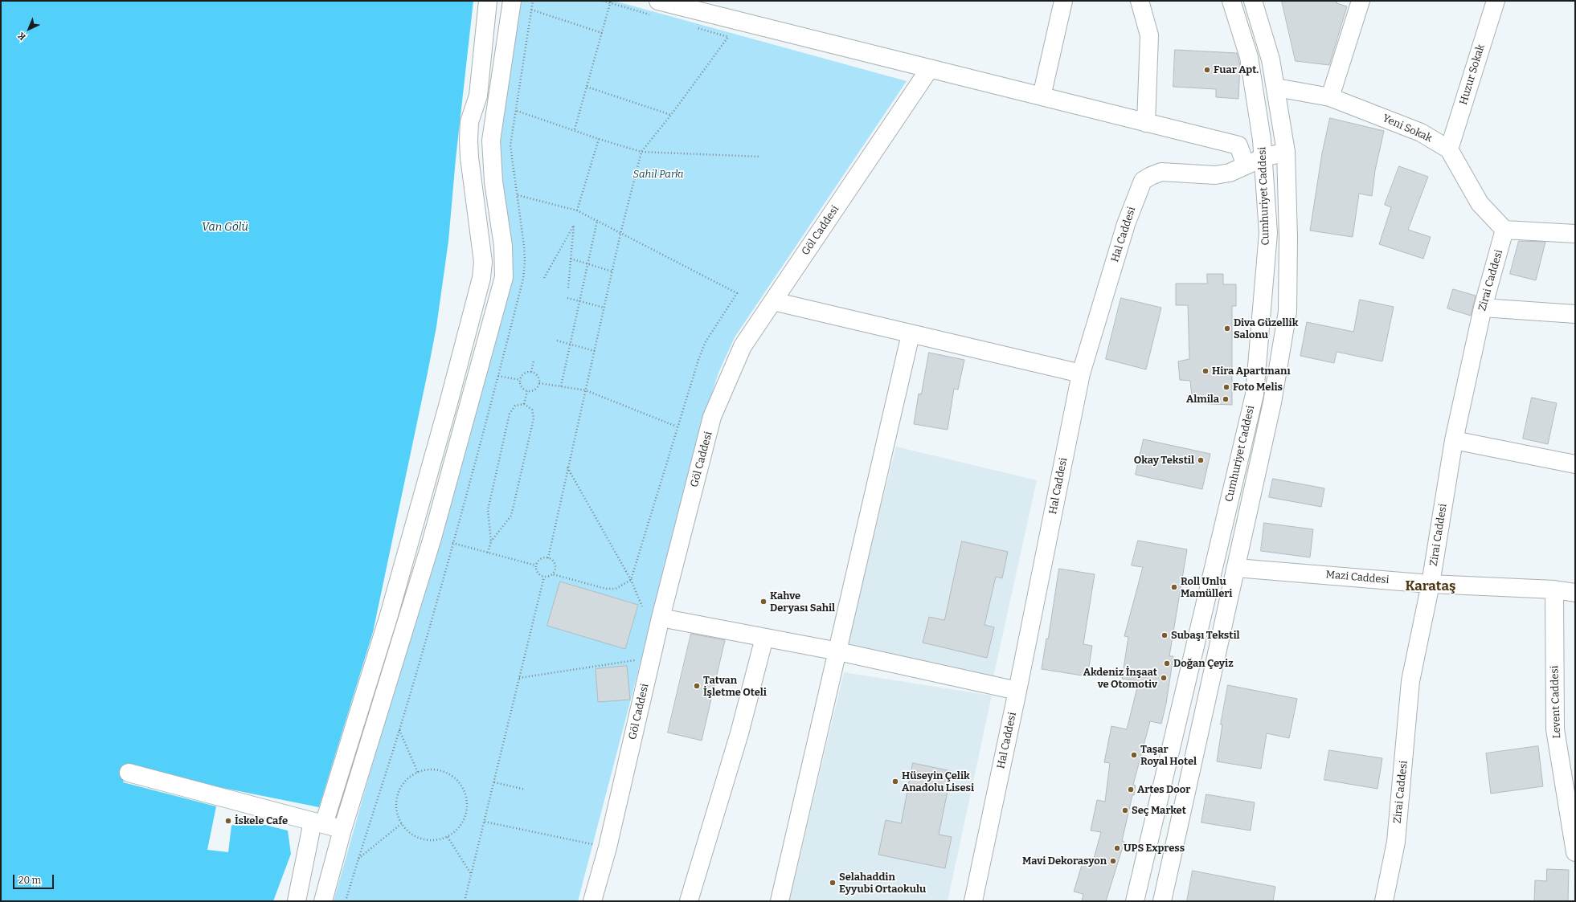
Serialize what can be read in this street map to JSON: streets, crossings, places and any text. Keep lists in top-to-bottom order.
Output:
{
  "streets": {
    "main road": [
      "Huzur Sokak",
      "Yeni Sokak",
      "Cumhuriyet Caddesi",
      "Göl Caddesi",
      "Hal Caddesi",
      "Zirai Caddesi",
      "Mazi Caddesi",
      "Levent Caddesi"
    ]
  },
  "crossings": [
    ["Huzur Sokak", "Yeni Sokak"],
    ["Yeni Sokak", "Cumhuriyet Caddesi"],
    ["Yeni Sokak", "Zirai Caddesi"],
    ["Cumhuriyet Caddesi", "Hal Caddesi"],
    ["Cumhuriyet Caddesi", "Mazi Caddesi"],
    ["Zirai Caddesi", "Mazi Caddesi"],
    ["Mazi Caddesi", "Levent Caddesi"]
  ],
  "districts": ["Karataş"],
  "water": ["Van Gölü"],
  "parks": ["Sahil Parkı"],
  "places": [
    "Fuar Apt.",
    "Diva Güzellik Salonu",
    "Hira Apartmanı",
    "Foto Melis",
    "Almila",
    "Okay Tekstil",
    "Roll Unlu Mamülleri",
    "Kahve Deryası Sahil",
    "Subaşı Tekstil",
    "Doğan Çeyiz",
    "Akdeniz İnşaat ve Otomotiv",
    "Tatvan İşletme Oteli",
    "Taşar Royal Hotel",
    "Hüseyin Çelik Anadolu Lisesi",
    "Artes Door",
    "Seç Market",
    "İskele Cafe",
    "UPS Express",
    "Mavi Dekorasyon",
    "Selahaddin Eyyubi Ortaokulu"
  ],
  "scale_bar": "20 m",
  "north": "bottom left"
}
